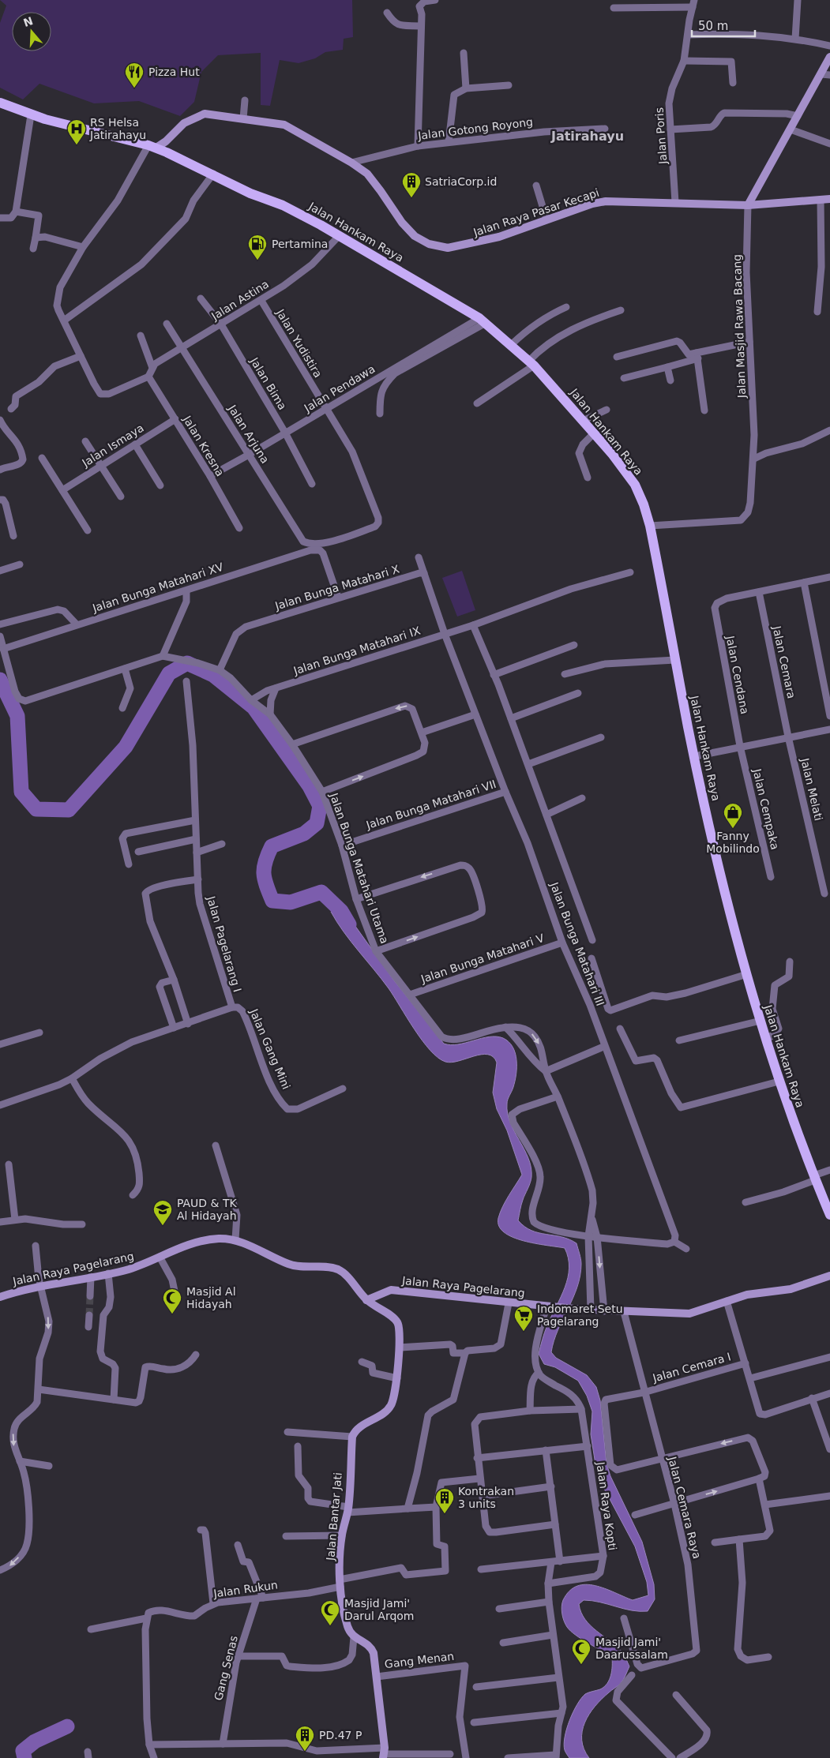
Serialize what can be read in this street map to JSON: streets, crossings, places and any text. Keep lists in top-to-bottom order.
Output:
{
  "streets": {
    "main road": ["Jalan Hankam Raya"],
    "street": [
      "Jalan Gotong Royong",
      "Jalan Poris",
      "Jalan Raya Pasar Kecapi",
      "Jalan Astina",
      "Jalan Masjid Rawa Bacang",
      "Jalan Yudistira",
      "Jalan Bima",
      "Jalan Pendawa",
      "Jalan Arjuna",
      "Jalan Ismaya",
      "Jalan Kresna",
      "Jalan Bunga Matahari XV",
      "Jalan Bunga Matahari X",
      "Jalan Bunga Matahari IX",
      "Jalan Cemara",
      "Jalan Cendana",
      "Jalan Melati",
      "Jalan Bunga Matahari VII",
      "Jalan Cempaka",
      "Jalan Bunga Matahari Utama",
      "Jalan Pagelarang I",
      "Jalan Bunga Matahari III",
      "Jalan Bunga Matahari V",
      "Jalan Gang Mini",
      "Jalan Raya Pagelarang",
      "Jalan Cemara I",
      "Jalan Raya Kopti",
      "Jalan Cemara Raya",
      "Jalan Bantar Jati",
      "Jalan Rukun",
      "Gang Menan",
      "Gang Senas"
    ]
  },
  "crossings": [
    ["Jalan Gotong Royong", "Jalan Raya Pasar Kecapi"],
    ["Jalan Poris", "Jalan Raya Pasar Kecapi"],
    ["Jalan Raya Pasar Kecapi", "Jalan Hankam Raya"],
    ["Jalan Raya Pasar Kecapi", "Jalan Masjid Rawa Bacang"],
    ["Jalan Hankam Raya", "Jalan Astina"],
    ["Jalan Hankam Raya", "Jalan Masjid Rawa Bacang"],
    ["Jalan Hankam Raya", "Jalan Pendawa"],
    ["Jalan Astina", "Jalan Yudistira"],
    ["Jalan Astina", "Jalan Bima"],
    ["Jalan Astina", "Jalan Arjuna"],
    ["Jalan Astina", "Jalan Kresna"],
    ["Jalan Yudistira", "Jalan Pendawa"],
    ["Jalan Yudistira", "Jalan Bunga Matahari XV"],
    ["Jalan Bima", "Jalan Pendawa"],
    ["Jalan Pendawa", "Jalan Arjuna"],
    ["Jalan Pendawa", "Jalan Kresna"],
    ["Jalan Arjuna", "Jalan Bunga Matahari XV"],
    ["Jalan Ismaya", "Jalan Kresna"],
    ["Jalan Bunga Matahari XV", "Jalan Bunga Matahari Utama"],
    ["Jalan Bunga Matahari X", "Jalan Bunga Matahari Utama"],
    ["Jalan Bunga Matahari IX", "Jalan Bunga Matahari Utama"],
    ["Jalan Bunga Matahari IX", "Jalan Bunga Matahari III"],
    ["Jalan Cemara", "Jalan Cendana"],
    ["Jalan Cemara", "Jalan Melati"],
    ["Jalan Cendana", "Jalan Cempaka"],
    ["Jalan Bunga Matahari VII", "Jalan Bunga Matahari Utama"],
    ["Jalan Bunga Matahari VII", "Jalan Bunga Matahari III"],
    ["Jalan Bunga Matahari Utama", "Jalan Bunga Matahari V"],
    ["Jalan Pagelarang I", "Jalan Gang Mini"],
    ["Jalan Bunga Matahari III", "Jalan Bunga Matahari V"],
    ["Jalan Raya Pagelarang", "Jalan Cemara Raya"],
    ["Jalan Cemara I", "Jalan Cemara Raya"],
    ["Jalan Bantar Jati", "Jalan Rukun"],
    ["Jalan Rukun", "Gang Senas"]
  ],
  "districts": ["Jatirahayu"],
  "places": {
    "restaurant": ["Pizza Hut"],
    "hospital": ["RS Helsa Jatirahayu"],
    "building": ["SatriaCorp.id", "Kontrakan 3 units", "PD.47 P"],
    "fuel station": ["Pertamina"],
    "shop": ["Fanny Mobilindo"],
    "school or university": ["PAUD & TK Al Hidayah"],
    "mosque": ["Masjid Al Hidayah", "Masjid Jami' Darul Arqom", "Masjid Jami' Daarussalam"],
    "supermarket": ["Indomaret Setu Pagelarang"]
  },
  "scale_bar": "50 m",
  "north": "top"
}
